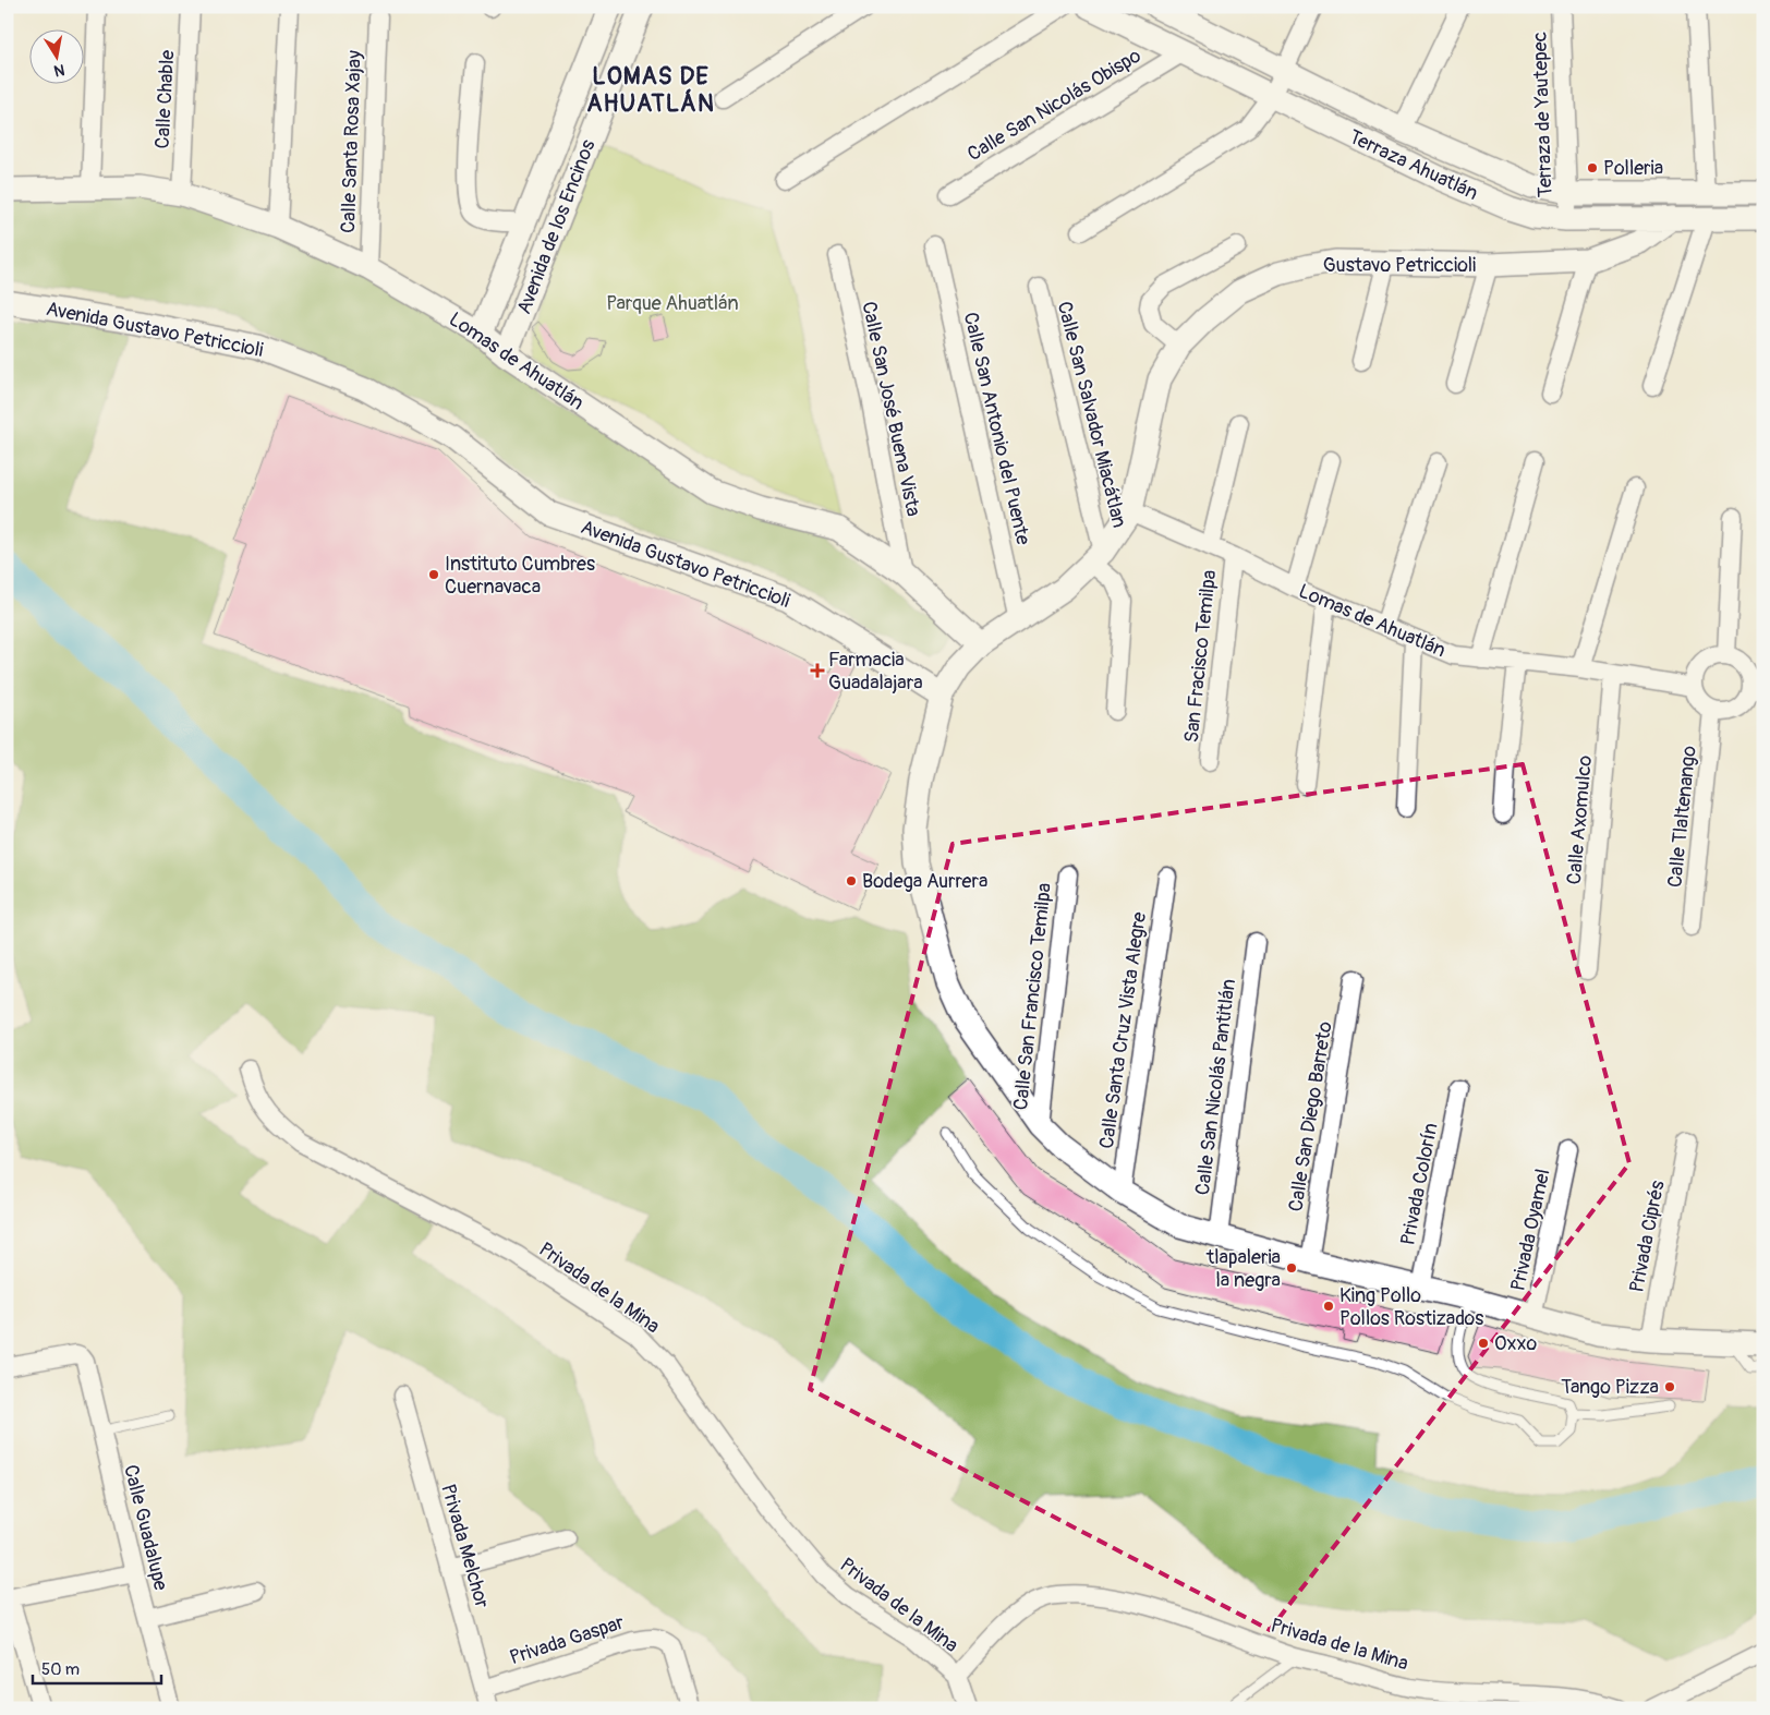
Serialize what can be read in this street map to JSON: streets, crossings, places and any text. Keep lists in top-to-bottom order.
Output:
{
  "streets": {
    "street": [
      "Calle Chable",
      "Calle San Nicolás Obispo",
      "Terraza de Yautepec",
      "Calle Santa Rosa Xajay",
      "Terraza Ahuatlán",
      "Avenida de los Encinos",
      "Gustavo Petriccioli",
      "Avenida Gustavo Petriccioli",
      "Lomas de Ahuatlán",
      "Calle San José Buena Vista",
      "Calle San Salvador Miacátlan",
      "Calle San Antonio del Puente",
      "San Fracisco Temilpa",
      "Calle Tlaltenango",
      "Calle Axomulco",
      "Calle San Francisco Temilpa",
      "Calle Santa Cruz Vista Alegre",
      "Calle San Nicolás Pantitlán",
      "Calle San Diego Barreto",
      "Privada Colorín",
      "Privada Oyamel",
      "Privada Ciprés",
      "Privada de la Mina",
      "Calle Guadalupe",
      "Privada Melchor",
      "Privada Gaspar"
    ]
  },
  "crossings": [
    ["Calle Chable", "Lomas de Ahuatlán"],
    ["Calle San Nicolás Obispo", "Terraza Ahuatlán"],
    ["Terraza de Yautepec", "Terraza Ahuatlán"],
    ["Calle Santa Rosa Xajay", "Lomas de Ahuatlán"],
    ["Terraza Ahuatlán", "Gustavo Petriccioli"],
    ["Avenida de los Encinos", "Lomas de Ahuatlán"],
    ["Gustavo Petriccioli", "Avenida Gustavo Petriccioli"],
    ["Gustavo Petriccioli", "Lomas de Ahuatlán"],
    ["Gustavo Petriccioli", "Calle San Salvador Miacátlan"],
    ["Gustavo Petriccioli", "Calle San Antonio del Puente"],
    ["Lomas de Ahuatlán", "Calle San José Buena Vista"],
    ["Lomas de Ahuatlán", "San Fracisco Temilpa"],
    ["Lomas de Ahuatlán", "Calle Tlaltenango"],
    ["Lomas de Ahuatlán", "Calle Axomulco"],
    ["Privada Melchor", "Privada Gaspar"]
  ],
  "districts": ["LOMAS DE AHUATLÁN"],
  "parks": ["Parque Ahuatlán"],
  "places": {
    "other": [
      "Polleria",
      "Instituto Cumbres Cuernavaca",
      "Bodega Aurrera",
      "tlapaleria la negra",
      "King Pollo Pollos Rostizados",
      "Oxxo",
      "Tango Pizza"
    ],
    "health": ["Farmacia Guadalajara"]
  },
  "scale_bar": "50 m",
  "north": "bottom"
}
